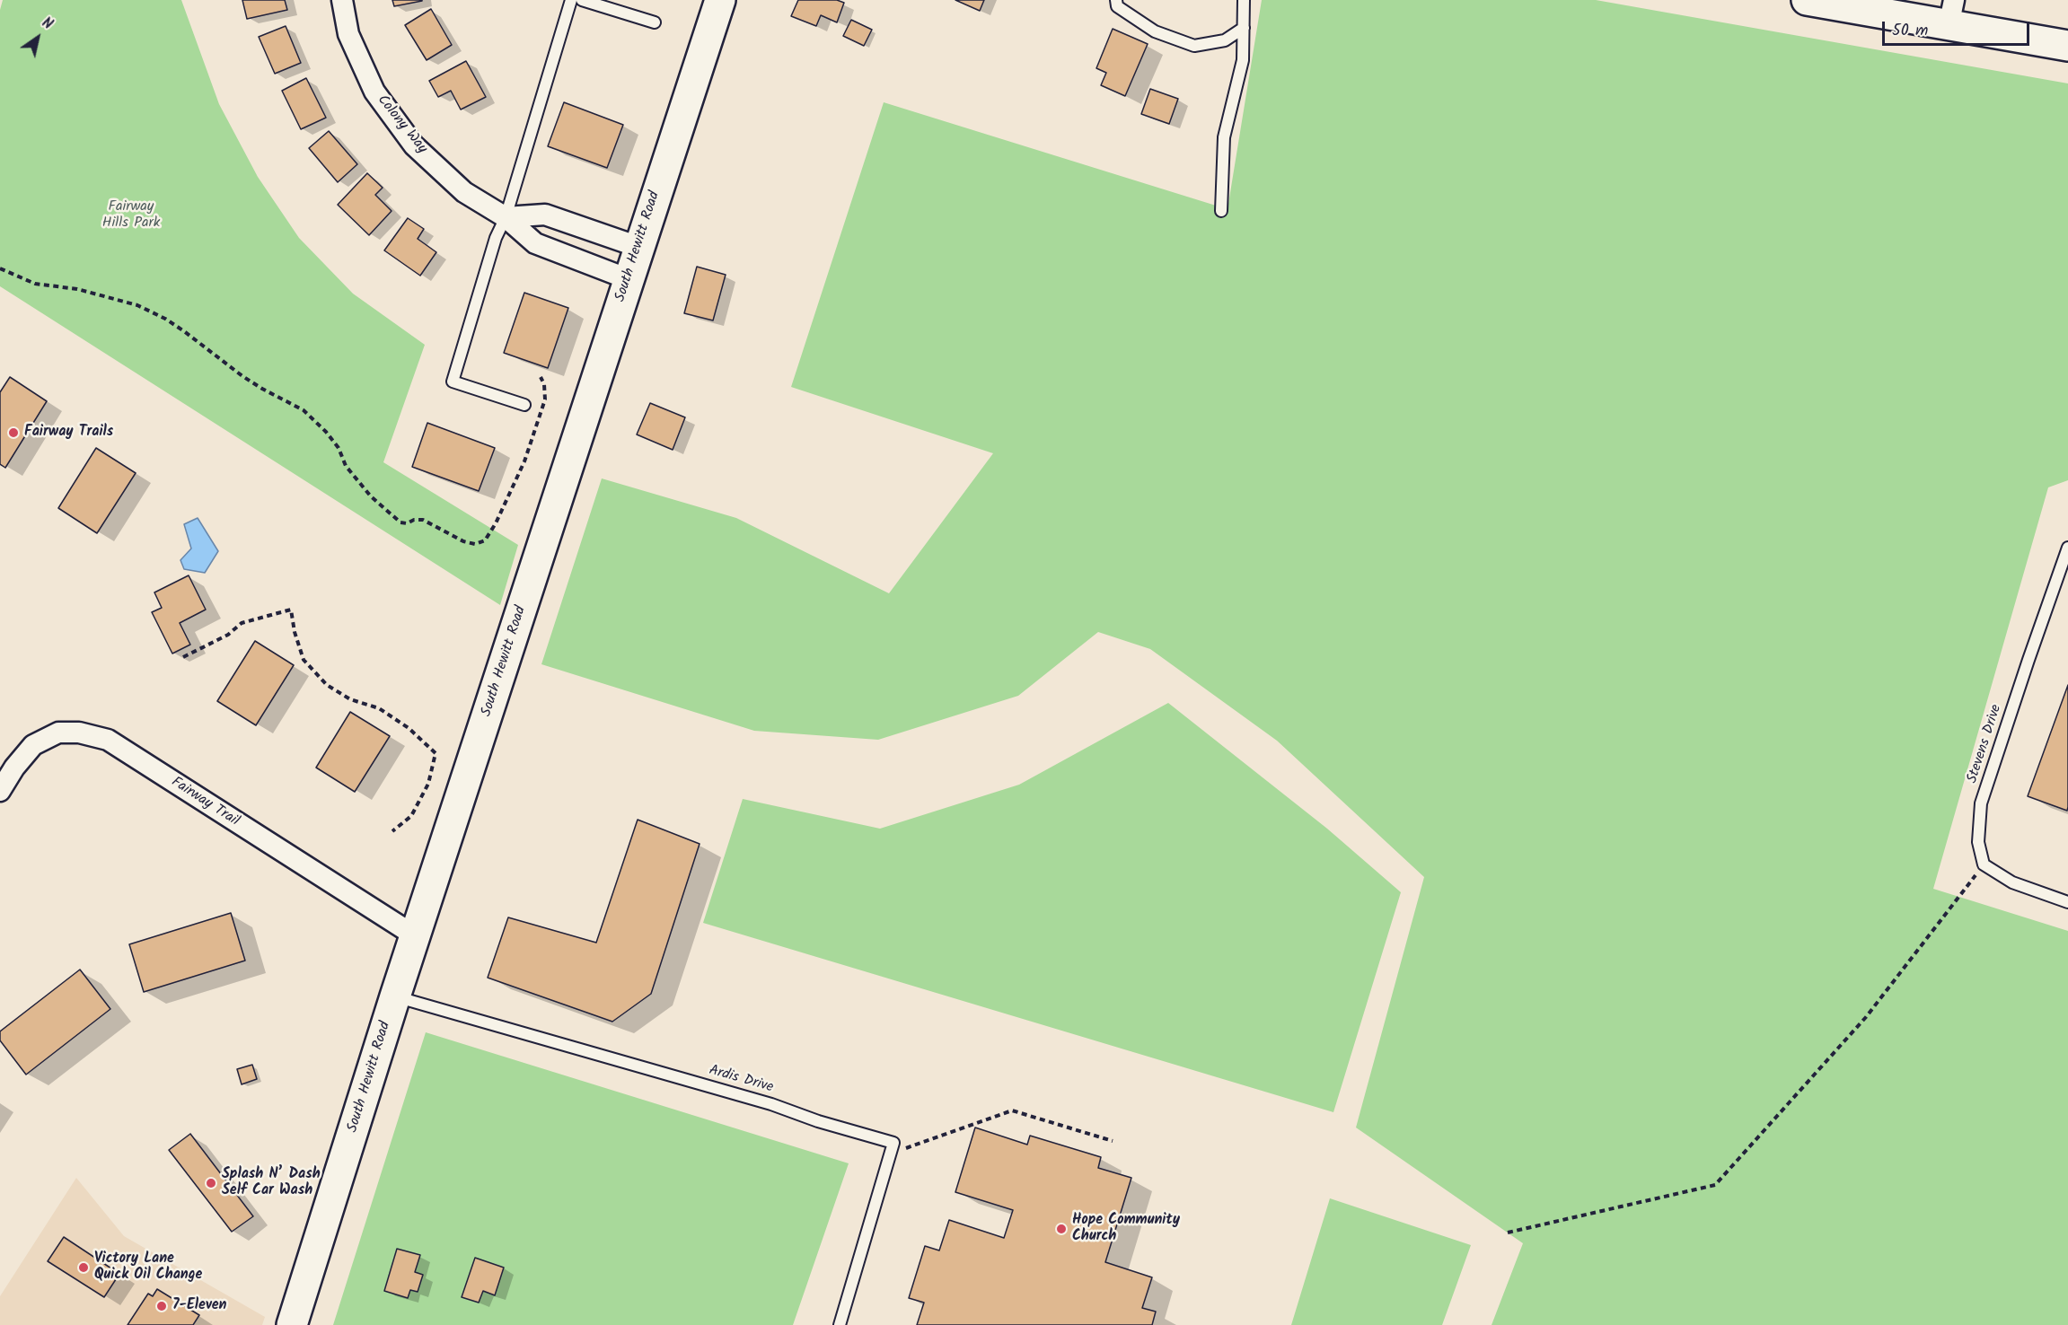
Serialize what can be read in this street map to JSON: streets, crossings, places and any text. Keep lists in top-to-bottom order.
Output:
{
  "streets": {
    "main road": ["South Hewitt Road"],
    "street": ["Colony Way", "Fairway Trail"],
    "lane": ["Stevens Drive", "Ardis Drive"]
  },
  "crossings": [
    ["Colony Way", "South Hewitt Road"],
    ["South Hewitt Road", "Fairway Trail"],
    ["South Hewitt Road", "Ardis Drive"]
  ],
  "parks": ["Fairway Hills Park"],
  "places": [
    "Fairway Trails",
    "Splash N’ Dash Self Car Wash",
    "Hope Community Church",
    "Victory Lane Quick Oil Change",
    "7-Eleven"
  ],
  "scale_bar": "50 m",
  "north": "top right"
}
